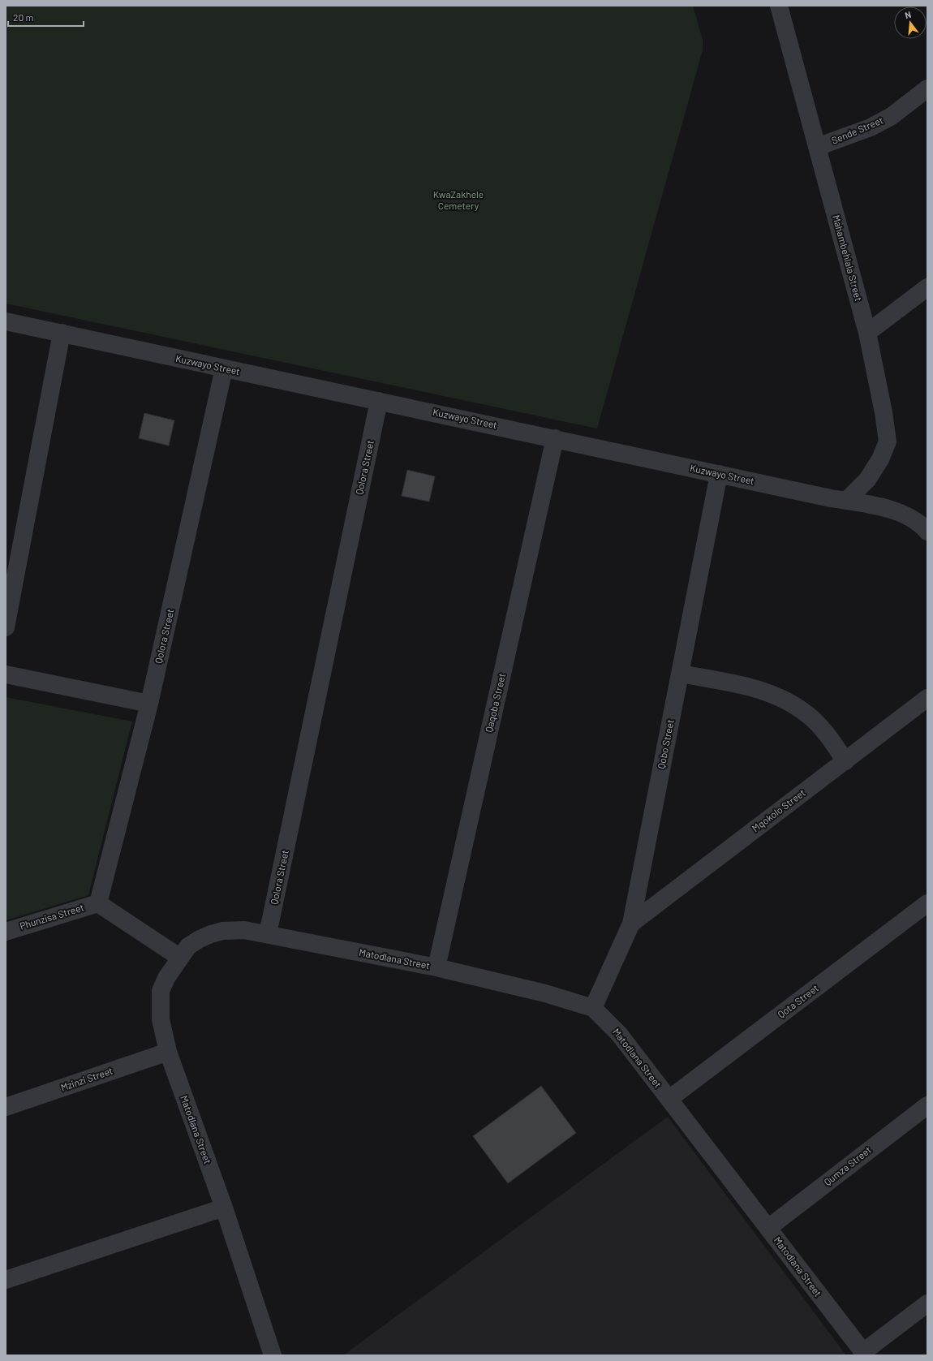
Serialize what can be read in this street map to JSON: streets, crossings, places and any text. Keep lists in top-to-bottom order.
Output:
{
  "streets": {
    "street": [
      "Sende Street",
      "Mahambehlala Street",
      "Kuzwayo Street",
      "Qolora Street",
      "Qaqoba Street",
      "Qobo Street",
      "Mqokolo Street",
      "Phunzisa Street",
      "Matodlana Street",
      "Qota Street",
      "Mzinzi Street",
      "Qumza Street"
    ]
  },
  "crossings": [
    ["Sende Street", "Mahambehlala Street"],
    ["Mahambehlala Street", "Kuzwayo Street"],
    ["Kuzwayo Street", "Qolora Street"],
    ["Kuzwayo Street", "Qaqoba Street"],
    ["Kuzwayo Street", "Qobo Street"],
    ["Qolora Street", "Phunzisa Street"],
    ["Qolora Street", "Matodlana Street"],
    ["Qaqoba Street", "Matodlana Street"],
    ["Qobo Street", "Mqokolo Street"],
    ["Qobo Street", "Matodlana Street"],
    ["Matodlana Street", "Qota Street"],
    ["Matodlana Street", "Mzinzi Street"],
    ["Matodlana Street", "Qumza Street"]
  ],
  "parks": ["KwaZakhele Cemetery"],
  "scale_bar": "20 m",
  "north": "top"
}
